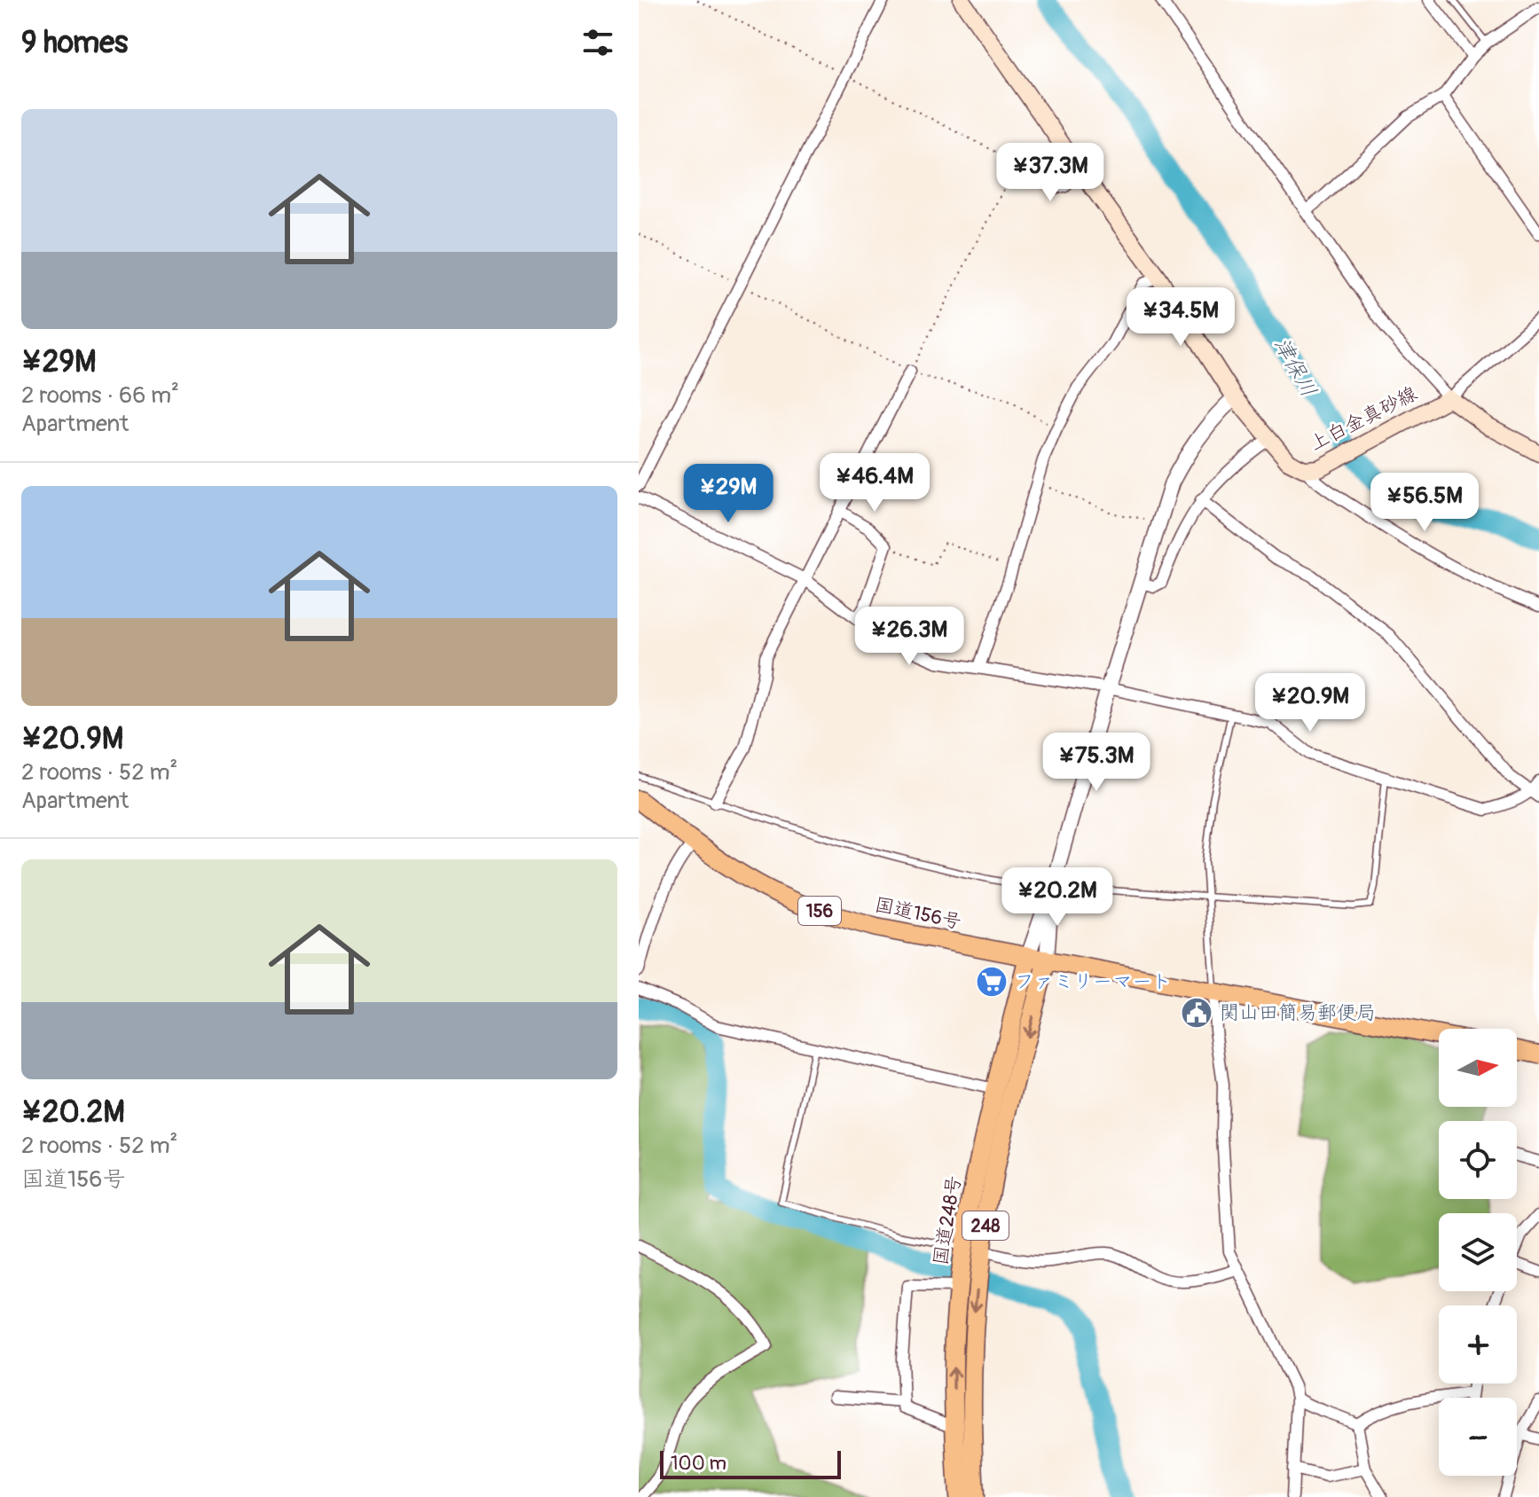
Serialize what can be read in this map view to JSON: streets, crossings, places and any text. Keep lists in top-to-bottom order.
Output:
{
  "streets": {
    "highway": [
      "156",
      "国道156号",
      "国道248号",
      "248"
    ],
    "main road": ["上白金真砂線"]
  },
  "crossings": [
    ["国道156号", "国道248号"]
  ],
  "water": ["津保川"],
  "places": {
    "supermarket": ["ファミリーマート"],
    "public building": ["関山田簡易郵便局"]
  },
  "scale_bar": "100 m",
  "north": "right",
  "page": {
    "heading": "9 homes",
    "list": [
      {
        "name": "¥29M",
        "note": "2 rooms · 66 m² · Apartment"
      },
      {
        "name": "¥20.9M",
        "note": "2 rooms · 52 m² · Apartment"
      },
      {
        "name": "¥20.2M",
        "note": "2 rooms · 52 m² · 国道156号"
      }
    ],
    "price": [
      "¥37.3M",
      "¥34.5M",
      "¥46.4M",
      "¥29M",
      "¥56.5M",
      "¥26.3M",
      "¥20.9M",
      "¥75.3M",
      "¥20.2M"
    ],
    "map_buttons": ["+", "−"],
    "scale": "100 m"
  }
}
